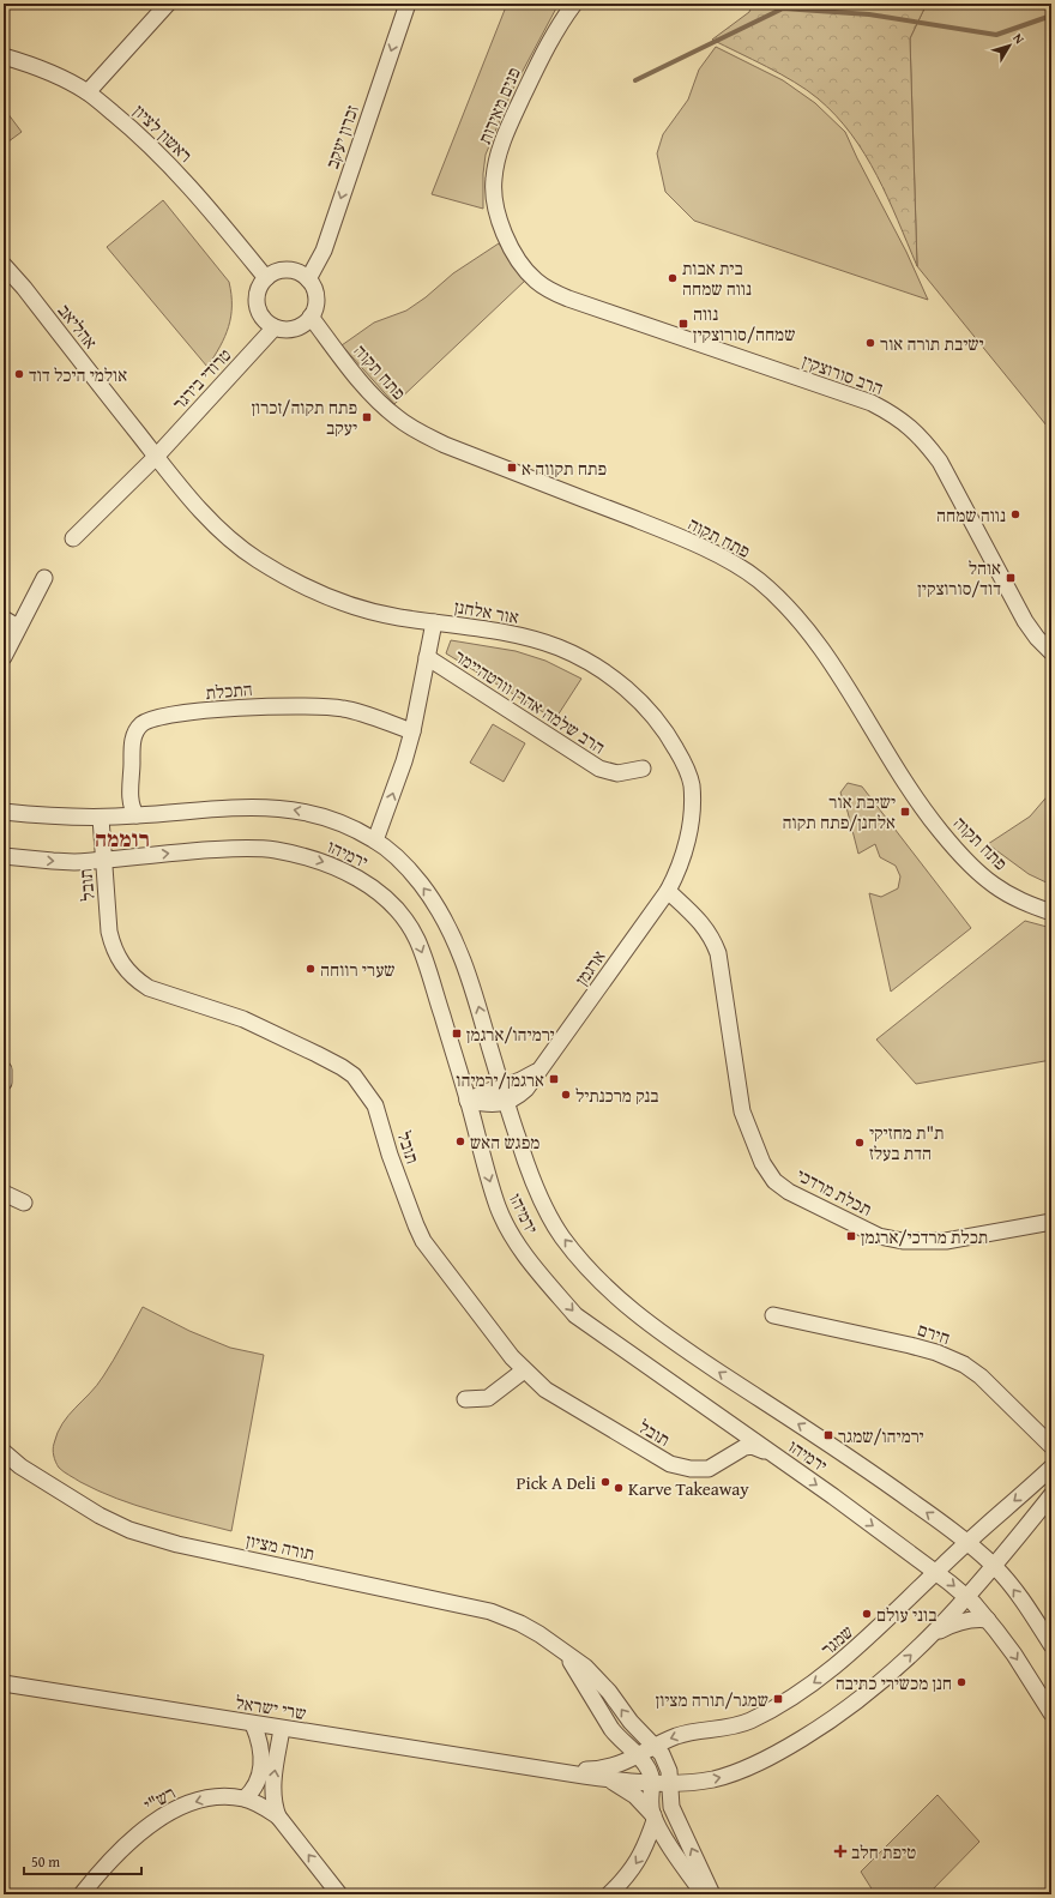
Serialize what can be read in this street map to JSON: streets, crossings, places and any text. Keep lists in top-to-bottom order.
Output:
{
  "streets": {
    "street": [
      "פנים מאירות",
      "ראשון לציון",
      "זכרון יעקב",
      "אהליאב",
      "פתח תקוה",
      "הרב סורוצקין",
      "טרודי בירגר",
      "אור אלחנן",
      "התכלת",
      "הרב שלמה אהרן וורטהיימר",
      "ירמיהו",
      "תובל",
      "ארגמן",
      "תכלת מרדכי",
      "חירם",
      "תורה מציון",
      "שמגר",
      "שרי ישראל",
      "רש\"י"
    ]
  },
  "crossings": [
    ["פנים מאירות", "הרב סורוצקין"],
    ["ראשון לציון", "זכרון יעקב"],
    ["ראשון לציון", "פתח תקוה"],
    ["ראשון לציון", "טרודי בירגר"],
    ["זכרון יעקב", "פתח תקוה"],
    ["זכרון יעקב", "טרודי בירגר"],
    ["אהליאב", "טרודי בירגר"],
    ["אהליאב", "אור אלחנן"],
    ["פתח תקוה", "טרודי בירגר"],
    ["טרודי בירגר", "אור אלחנן"],
    ["אור אלחנן", "ארגמן"],
    ["אור אלחנן", "תכלת מרדכי"],
    ["התכלת", "ירמיהו"],
    ["ירמיהו", "תובל"],
    ["ירמיהו", "ארגמן"],
    ["ירמיהו", "שמגר"],
    ["ארגמן", "תכלת מרדכי"],
    ["תורה מציון", "שמגר"],
    ["תורה מציון", "שרי ישראל"],
    ["שמגר", "שרי ישראל"]
  ],
  "one_way": ["זכרון יעקב", "רש\"י"],
  "districts": ["רוממה"],
  "places": {
    "other": [
      "בית אבות נווה שמחה",
      "ישיבת תורה אור",
      "אולמי היכל דוד",
      "נווה שמחה",
      "שערי רווחה",
      "בנק מרכנתיל",
      "מפגש האש",
      "ת\"ת מחזיקי הדת בעלז",
      "Pick A Deli",
      "Karve Takeaway",
      "בוני עולם",
      "חנן מכשירי כתיבה"
    ],
    "transit": [
      "נווה שמחה/סורוצקין",
      "פתח תקוה/זכרון יעקב",
      "פתח תקווה א",
      "אוהל דוד/סורוצקין",
      "ישיבת אור אלחנן/פתח תקוה",
      "ירמיהו/ארגמן",
      "ארגמן/ירמיהו",
      "תכלת מרדכי/ארגמן",
      "ירמיהו/שמגר",
      "שמגר/תורה מציון"
    ],
    "health": ["טיפת חלב"]
  },
  "scale_bar": "50 m",
  "north": "top right"
}
